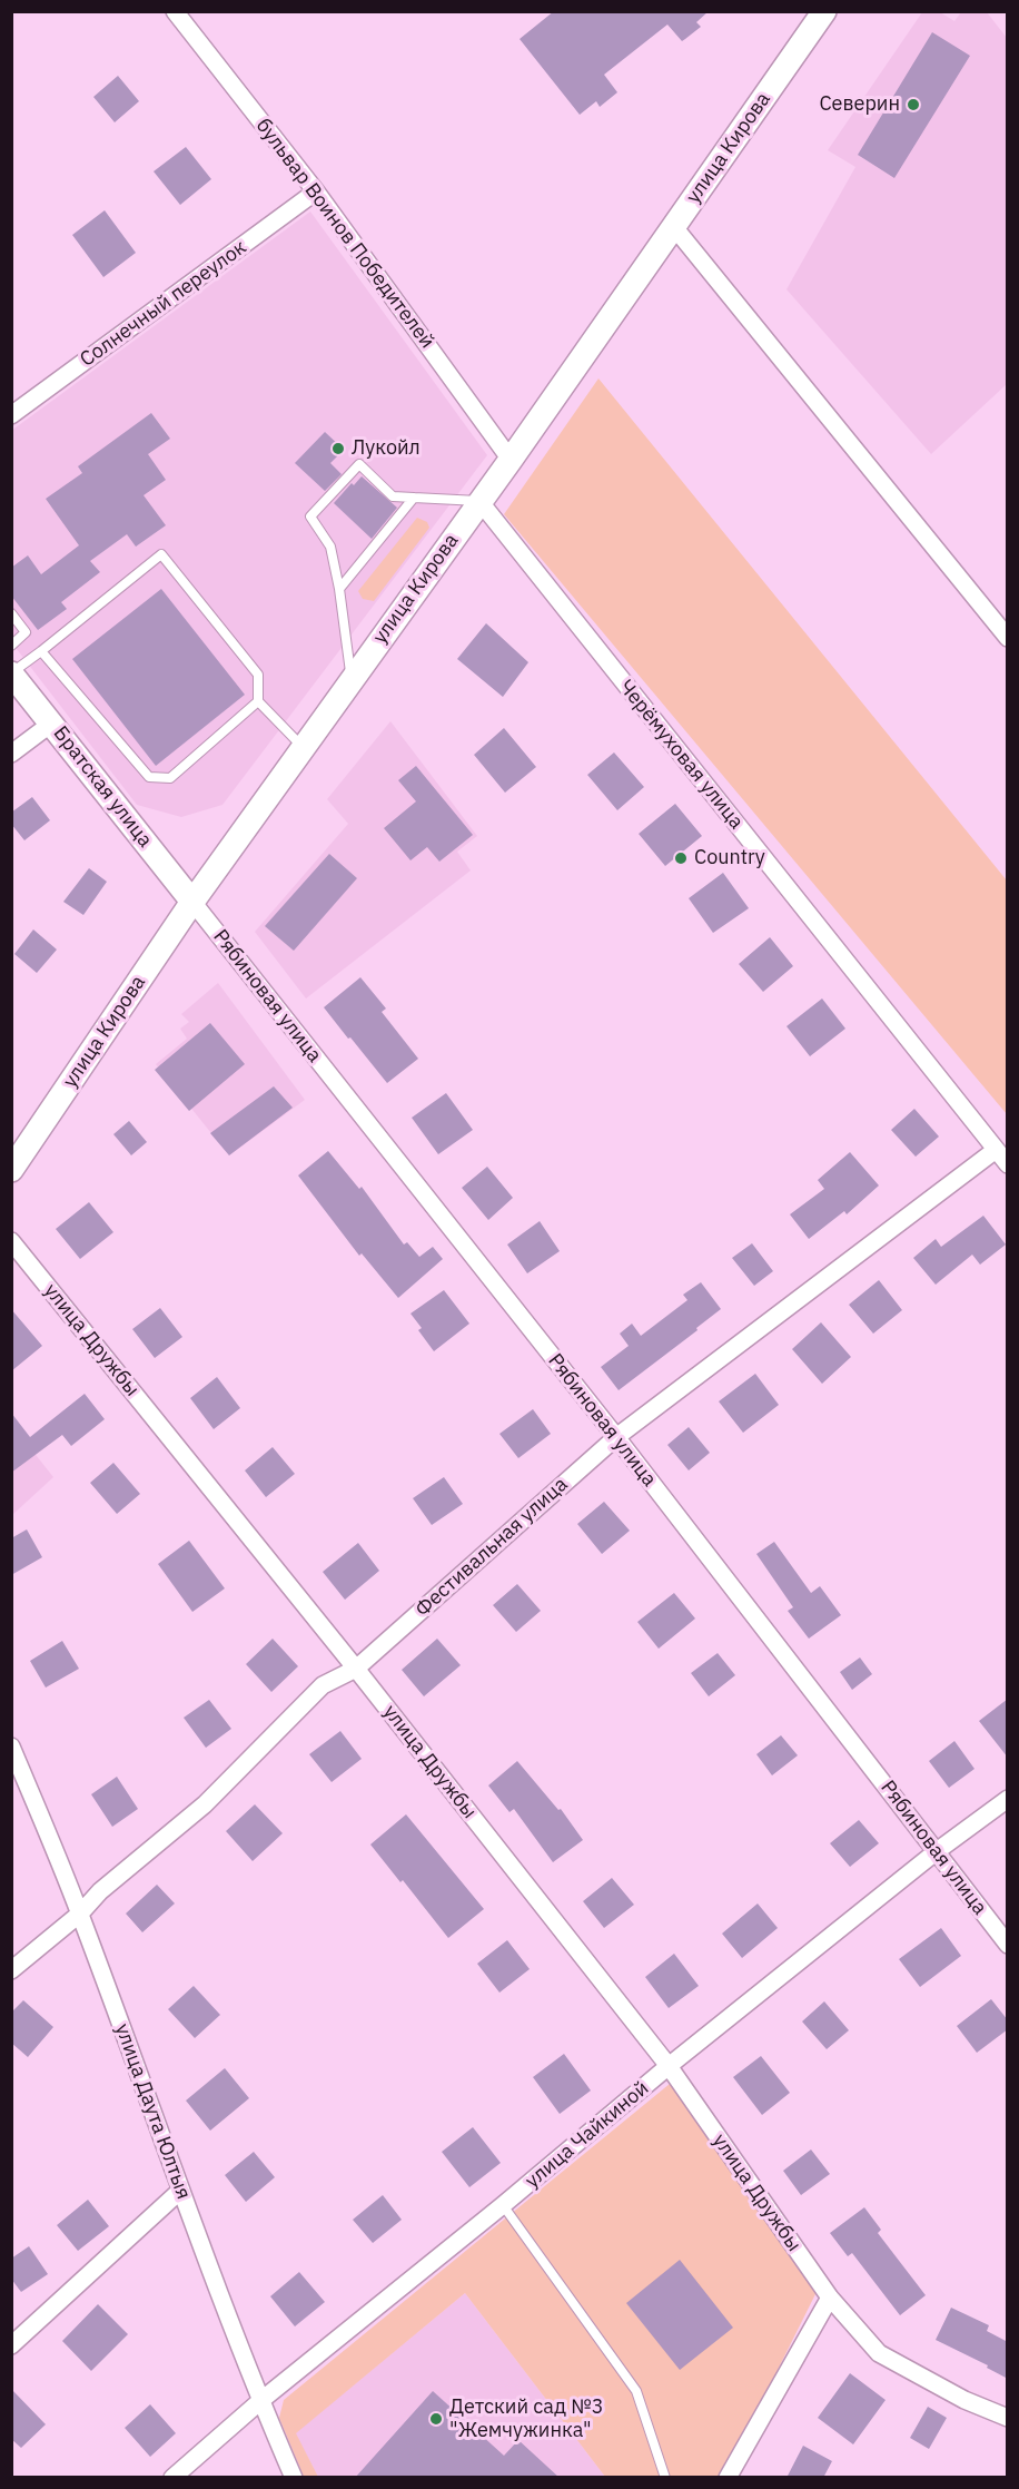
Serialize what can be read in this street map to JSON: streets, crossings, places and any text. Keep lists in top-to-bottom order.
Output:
{
  "streets": {
    "main road": ["улица Кирова", "Братская улица"],
    "street": [
      "бульвар Воинов Победителей",
      "Солнечный переулок",
      "Черёмуховая улица",
      "Рябиновая улица",
      "улица Дружбы",
      "Фестивальная улица",
      "улица Даута Юлтыя",
      "улица Чайкиной"
    ]
  },
  "crossings": [
    ["улица Кирова", "бульвар Воинов Победителей"],
    ["улица Кирова", "Черёмуховая улица"],
    ["улица Кирова", "Братская улица"],
    ["улица Кирова", "Рябиновая улица"],
    ["бульвар Воинов Победителей", "Солнечный переулок"],
    ["Черёмуховая улица", "Фестивальная улица"],
    ["Братская улица", "Рябиновая улица"],
    ["Рябиновая улица", "Фестивальная улица"],
    ["Рябиновая улица", "улица Чайкиной"],
    ["улица Дружбы", "Фестивальная улица"],
    ["улица Дружбы", "улица Чайкиной"],
    ["Фестивальная улица", "улица Даута Юлтыя"],
    ["улица Даута Юлтыя", "улица Чайкиной"]
  ],
  "places": [
    "Северин",
    "Лукойл",
    "Country",
    "Детский сад №3 \"Жемчужинка\""
  ]
}
